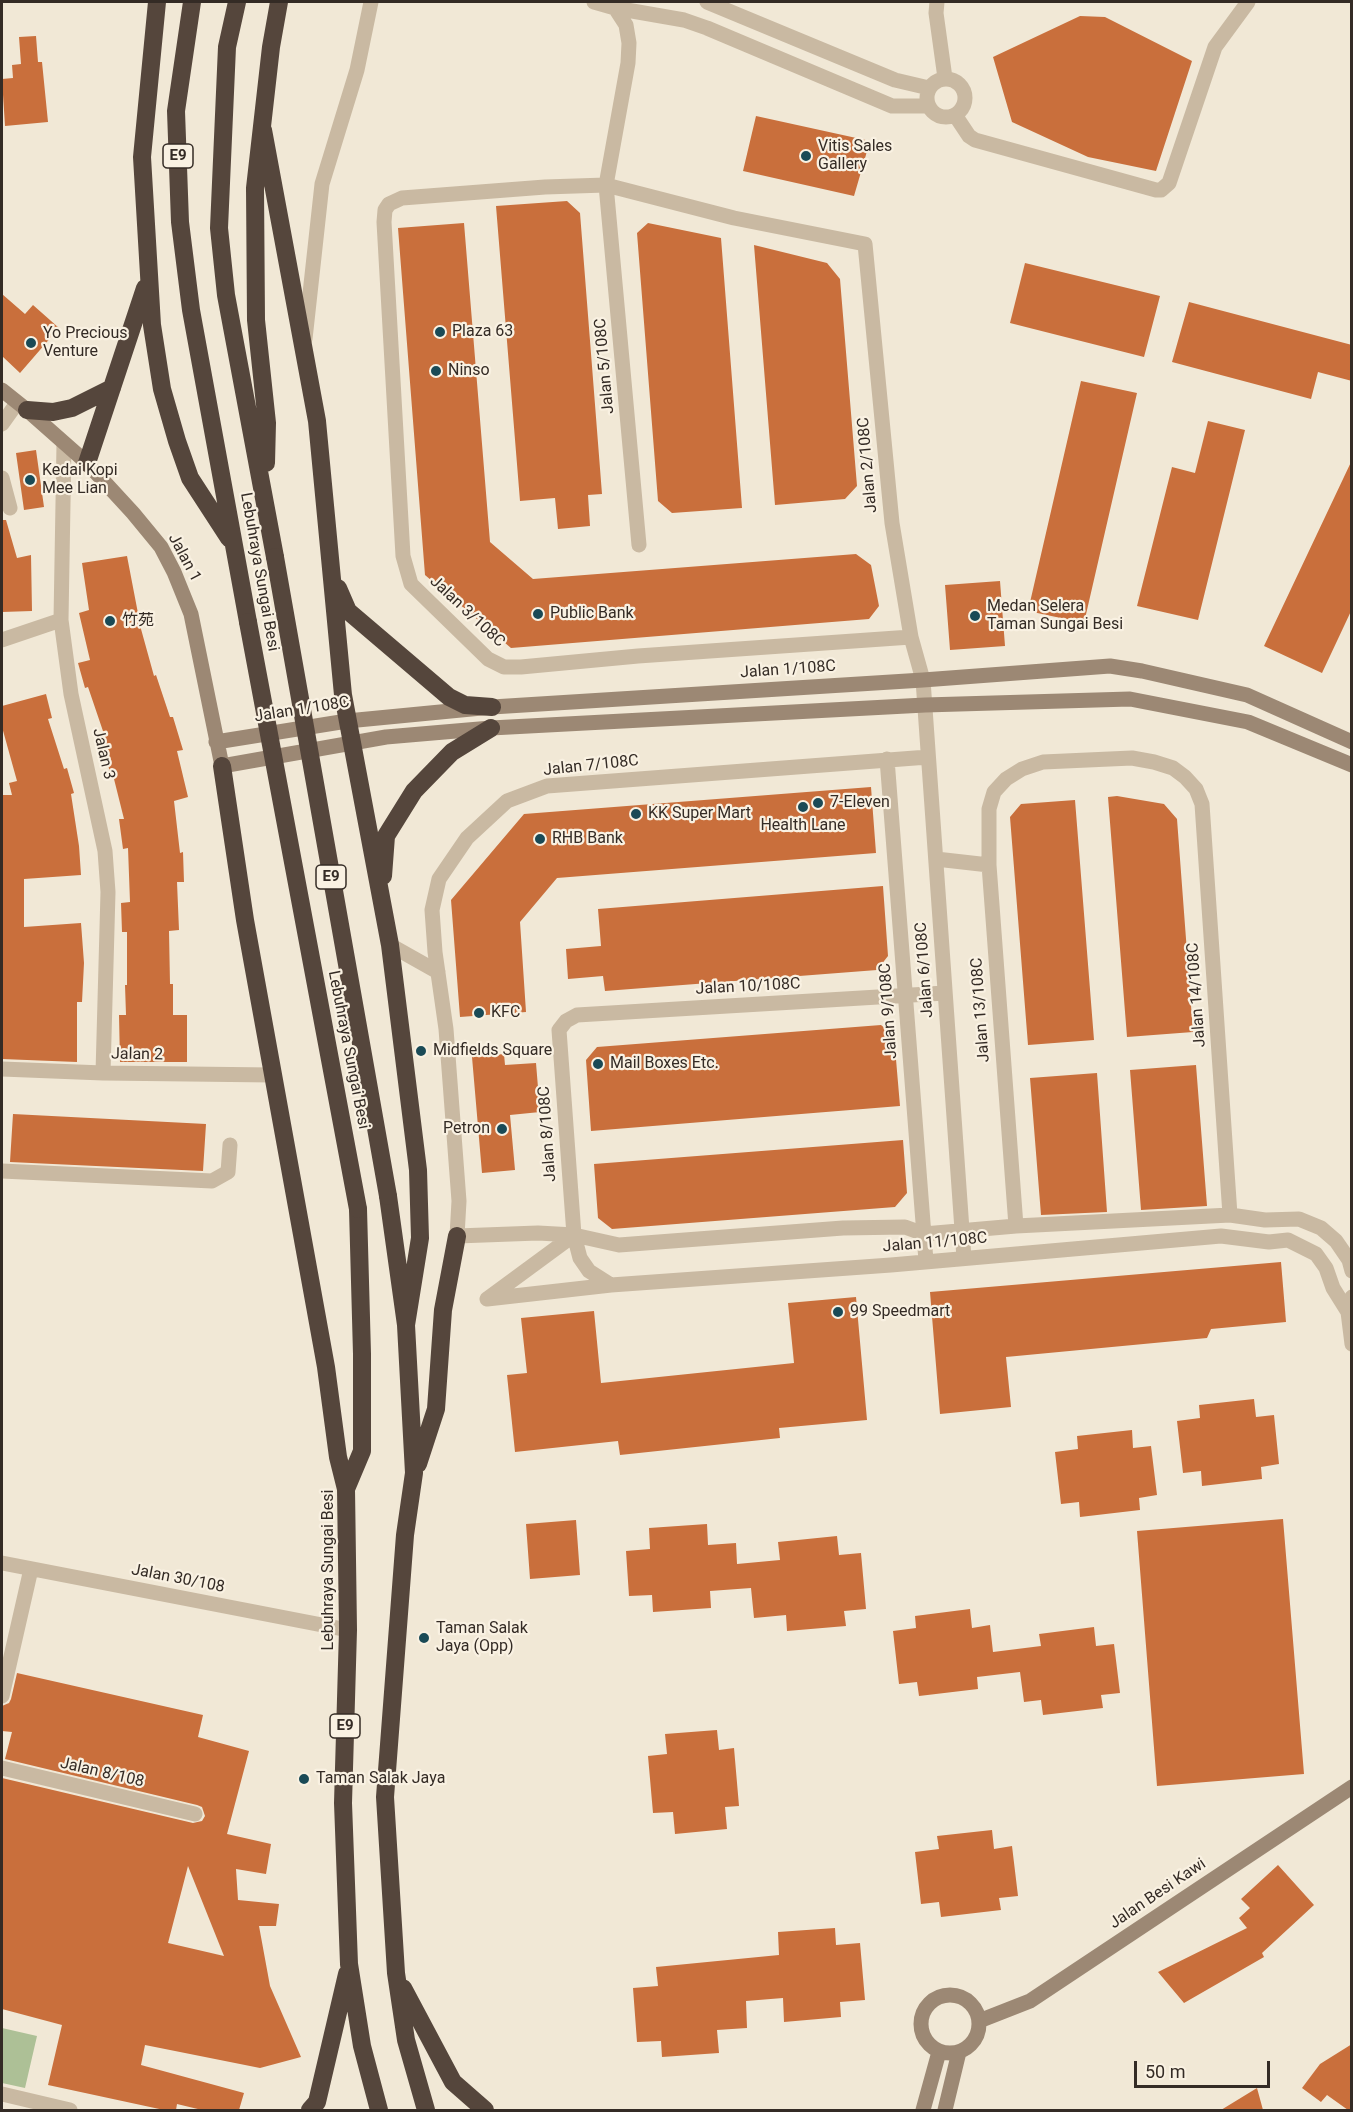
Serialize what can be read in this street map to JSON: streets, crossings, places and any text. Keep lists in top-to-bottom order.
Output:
{
  "streets": {
    "highway": ["E9", "Lebuhraya Sungai Besi"],
    "street": [
      "Jalan 5/108C",
      "Jalan 2/108C",
      "Jalan 1",
      "Jalan 3/108C",
      "Jalan 1/108C",
      "Jalan 3",
      "Jalan 7/108C",
      "Jalan 6/108C",
      "Jalan 10/108C",
      "Jalan 14/108C",
      "Jalan 13/108C",
      "Jalan 9/108C",
      "Jalan 2",
      "Jalan 8/108C",
      "Jalan 11/108C",
      "Jalan 30/108",
      "Jalan 8/108",
      "Jalan Besi Kawi"
    ]
  },
  "crossings": [
    ["Jalan 5/108C", "Jalan 2/108C"],
    ["Jalan 5/108C", "Jalan 3/108C"],
    ["Jalan 2/108C", "Jalan 3/108C"],
    ["Jalan 2/108C", "Jalan 1/108C"],
    ["Jalan 2/108C", "Jalan 6/108C"],
    ["Jalan 1", "Jalan 1/108C"],
    ["Jalan 1", "Jalan 3"],
    ["Lebuhraya Sungai Besi", "Jalan 30/108"],
    ["Jalan 1/108C", "Jalan 6/108C"],
    ["Jalan 3", "Jalan 2"],
    ["Jalan 7/108C", "Jalan 6/108C"],
    ["Jalan 7/108C", "Jalan 9/108C"],
    ["Jalan 7/108C", "Jalan 11/108C"],
    ["Jalan 6/108C", "Jalan 10/108C"],
    ["Jalan 6/108C", "Jalan 11/108C"],
    ["Jalan 10/108C", "Jalan 9/108C"],
    ["Jalan 10/108C", "Jalan 8/108C"],
    ["Jalan 14/108C", "Jalan 13/108C"],
    ["Jalan 14/108C", "Jalan 11/108C"],
    ["Jalan 13/108C", "Jalan 11/108C"],
    ["Jalan 9/108C", "Jalan 11/108C"],
    ["Jalan 8/108C", "Jalan 11/108C"]
  ],
  "places": [
    "Vitis Sales Gallery",
    "Plaza 63",
    "Yo Precious Venture",
    "Ninso",
    "Kedai Kopi Mee Lian",
    "Public Bank",
    "Medan Selera Taman Sungai Besi",
    "竹苑",
    "7-Eleven",
    "Health Lane",
    "KK Super Mart",
    "RHB Bank",
    "KFC",
    "Midfields Square",
    "Mail Boxes Etc.",
    "Petron",
    "99 Speedmart",
    "Taman Salak Jaya (Opp)",
    "Taman Salak Jaya"
  ],
  "scale_bar": "50 m"
}
